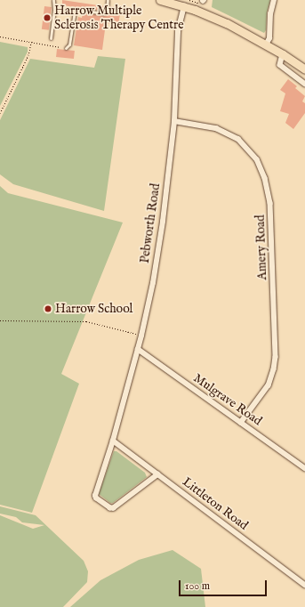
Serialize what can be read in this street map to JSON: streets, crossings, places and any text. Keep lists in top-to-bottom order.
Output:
{
  "streets": {
    "street": [
      "Pebworth Road",
      "Amery Road",
      "Mulgrave Road",
      "Littleton Road"
    ]
  },
  "crossings": [
    ["Pebworth Road", "Amery Road"],
    ["Pebworth Road", "Mulgrave Road"],
    ["Pebworth Road", "Littleton Road"],
    ["Amery Road", "Mulgrave Road"]
  ],
  "places": ["Harrow Multiple Sclerosis Therapy Centre", "Harrow School"],
  "scale_bar": "100 m"
}
